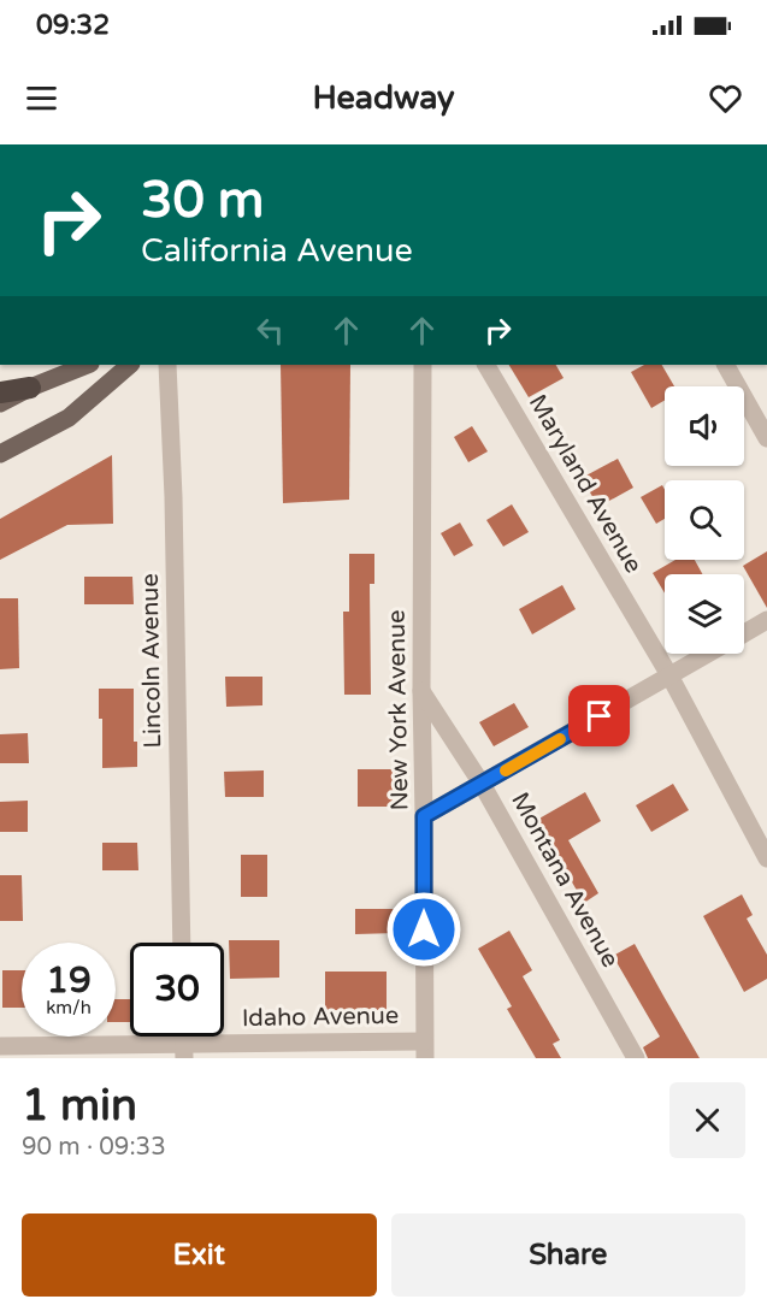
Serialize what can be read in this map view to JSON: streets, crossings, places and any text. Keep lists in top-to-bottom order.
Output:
{
  "streets": {
    "street": [
      "Maryland Avenue",
      "Lincoln Avenue",
      "New York Avenue",
      "Montana Avenue",
      "Idaho Avenue"
    ]
  },
  "crossings": [
    ["New York Avenue", "Montana Avenue"],
    ["New York Avenue", "Idaho Avenue"]
  ],
  "page": {
    "status": "09:32",
    "header": "Headway",
    "turn": ["30 m", "California Avenue"],
    "speed": "19 km/h",
    "limit": "30",
    "heading": ["1 min", "90 m · 09:33"],
    "buttons": ["Exit", "Share"]
  }
}
